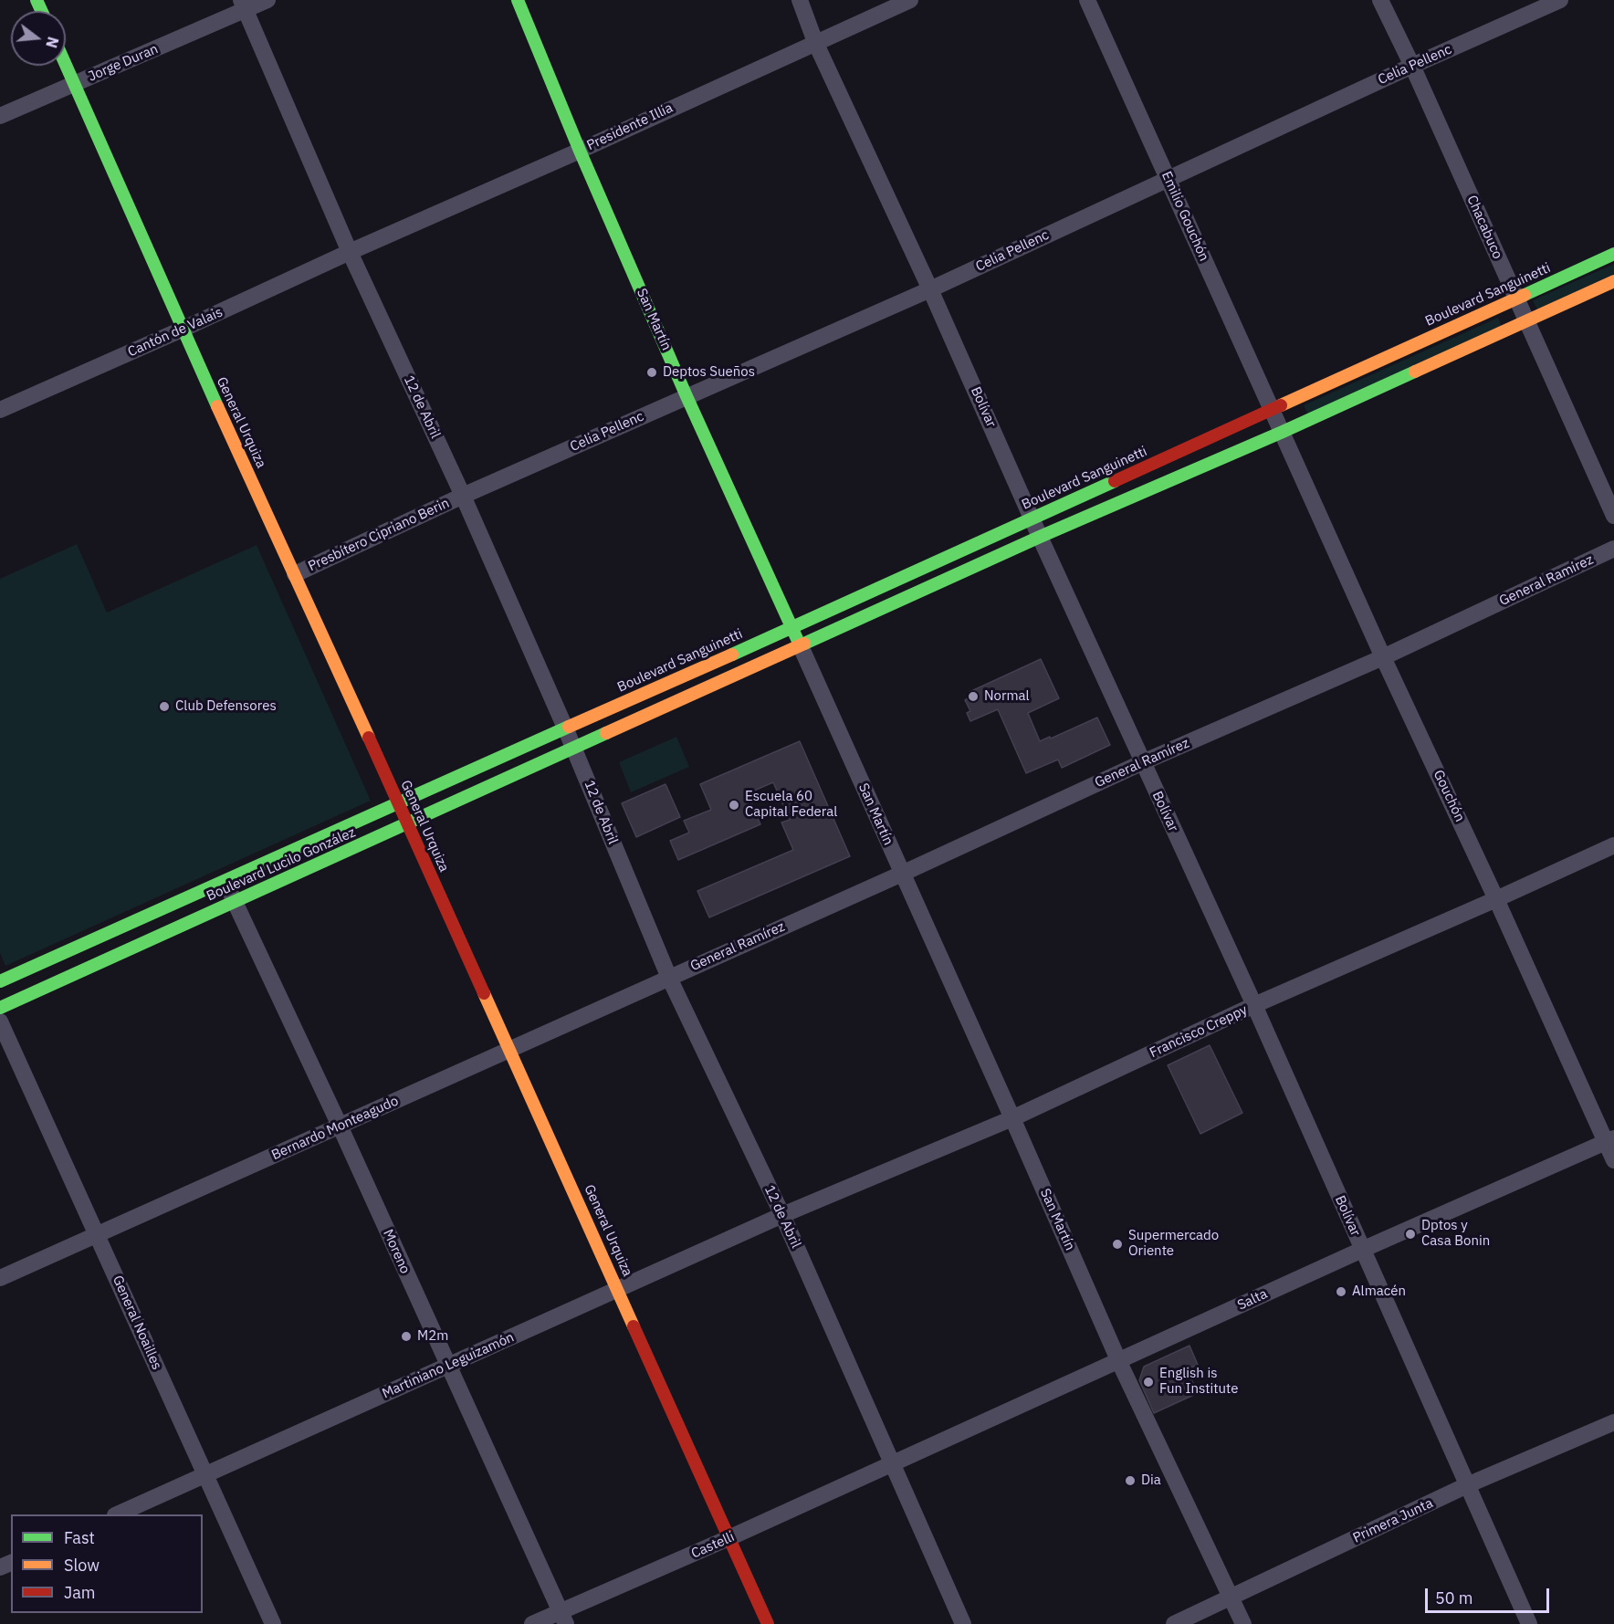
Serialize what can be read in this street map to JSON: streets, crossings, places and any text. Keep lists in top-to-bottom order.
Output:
{
  "streets": {
    "main road": [
      "Boulevard Sanguinetti",
      "San Martín",
      "General Urquiza",
      "Boulevard Lucilo González"
    ],
    "street": [
      "Jorge Duran",
      "Celia Pellenc",
      "Presidente Illia",
      "Emilio Gouchón",
      "Chacabuco",
      "Cantón de Valais",
      "12 de Abril",
      "Bolívar",
      "Presbítero Cipriano Berin",
      "General Ramírez",
      "Gouchón",
      "Francisco Creppy",
      "Bernardo Monteagudo",
      "Moreno",
      "Salta",
      "General Noailles",
      "Martiniano Leguizamón",
      "Primera Junta",
      "Castelli"
    ]
  },
  "crossings": [
    ["Jorge Duran", "12 de Abril"],
    ["Jorge Duran", "General Urquiza"],
    ["Celia Pellenc", "Emilio Gouchón"],
    ["Celia Pellenc", "Chacabuco"],
    ["Celia Pellenc", "San Martín"],
    ["Celia Pellenc", "12 de Abril"],
    ["Celia Pellenc", "Bolívar"],
    ["Celia Pellenc", "Presbítero Cipriano Berin"],
    ["Presidente Illia", "San Martín"],
    ["Presidente Illia", "Cantón de Valais"],
    ["Presidente Illia", "12 de Abril"],
    ["Presidente Illia", "Bolívar"],
    ["Emilio Gouchón", "Boulevard Sanguinetti"],
    ["Emilio Gouchón", "Gouchón"],
    ["Chacabuco", "Boulevard Sanguinetti"],
    ["Boulevard Sanguinetti", "San Martín"],
    ["Boulevard Sanguinetti", "12 de Abril"],
    ["Boulevard Sanguinetti", "Bolívar"],
    ["Boulevard Sanguinetti", "Boulevard Lucilo González"],
    ["San Martín", "General Ramírez"],
    ["San Martín", "Francisco Creppy"],
    ["San Martín", "Salta"],
    ["San Martín", "Primera Junta"],
    ["Cantón de Valais", "12 de Abril"],
    ["Cantón de Valais", "General Urquiza"],
    ["12 de Abril", "Presbítero Cipriano Berin"],
    ["12 de Abril", "General Ramírez"],
    ["12 de Abril", "Boulevard Lucilo González"],
    ["12 de Abril", "Francisco Creppy"],
    ["12 de Abril", "Bernardo Monteagudo"],
    ["12 de Abril", "Salta"],
    ["12 de Abril", "Martiniano Leguizamón"],
    ["12 de Abril", "Castelli"],
    ["Bolívar", "General Ramírez"],
    ["Bolívar", "Francisco Creppy"],
    ["Bolívar", "Salta"],
    ["Bolívar", "Primera Junta"],
    ["General Urquiza", "Presbítero Cipriano Berin"],
    ["General Urquiza", "Boulevard Lucilo González"],
    ["General Urquiza", "Bernardo Monteagudo"],
    ["General Urquiza", "Martiniano Leguizamón"],
    ["General Urquiza", "Castelli"],
    ["General Ramírez", "Gouchón"],
    ["General Ramírez", "Bernardo Monteagudo"],
    ["Gouchón", "Francisco Creppy"],
    ["Gouchón", "Salta"],
    ["Boulevard Lucilo González", "Moreno"],
    ["Francisco Creppy", "Martiniano Leguizamón"],
    ["Bernardo Monteagudo", "Moreno"],
    ["Bernardo Monteagudo", "General Noailles"],
    ["Moreno", "Martiniano Leguizamón"],
    ["Moreno", "Castelli"],
    ["Salta", "Castelli"],
    ["General Noailles", "Martiniano Leguizamón"]
  ],
  "places": [
    "Deptos Sueños",
    "Normal",
    "Club Defensores",
    "Escuela 60 Capital Federal",
    "Dptos y Casa Bonin",
    "Supermercado Oriente",
    "Almacén",
    "M2m",
    "English is Fun Institute",
    "Dia"
  ],
  "legend": ["Fast", "Slow", "Jam"],
  "scale_bar": "50 m",
  "north": "right"
}
